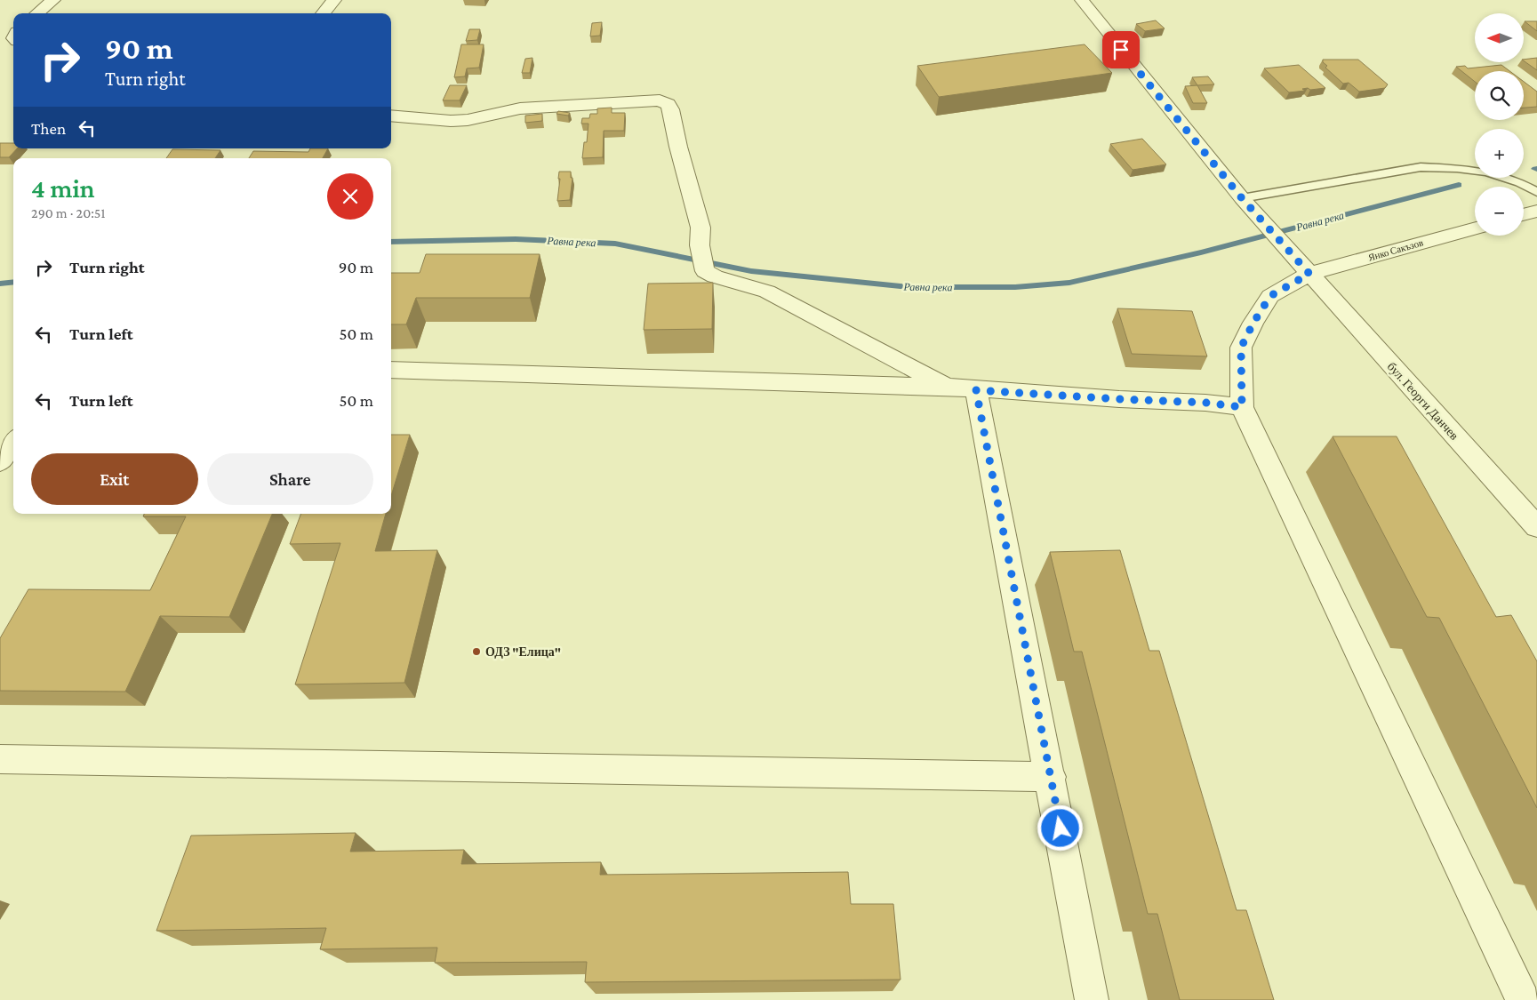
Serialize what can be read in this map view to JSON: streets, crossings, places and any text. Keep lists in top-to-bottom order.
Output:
{
  "streets": {
    "street": ["Янко Сакъзов", "бул. Георги Данчев"]
  },
  "crossings": [
    ["Янко Сакъзов", "бул. Георги Данчев"]
  ],
  "water": ["Равна река"],
  "places": ["ОДЗ \"Елица\""],
  "north": "left",
  "page": {
    "map_buttons": ["+", "−"],
    "turn": ["90 m", "Turn right"],
    "then": "Then",
    "heading": ["4 min", "290 m · 20:51"],
    "list": [
      {
        "name": "Turn right",
        "value": "90 m"
      },
      {
        "name": "Turn left",
        "value": "50 m"
      },
      {
        "name": "Turn left",
        "value": "50 m"
      }
    ],
    "buttons": ["Exit", "Share"]
  }
}
